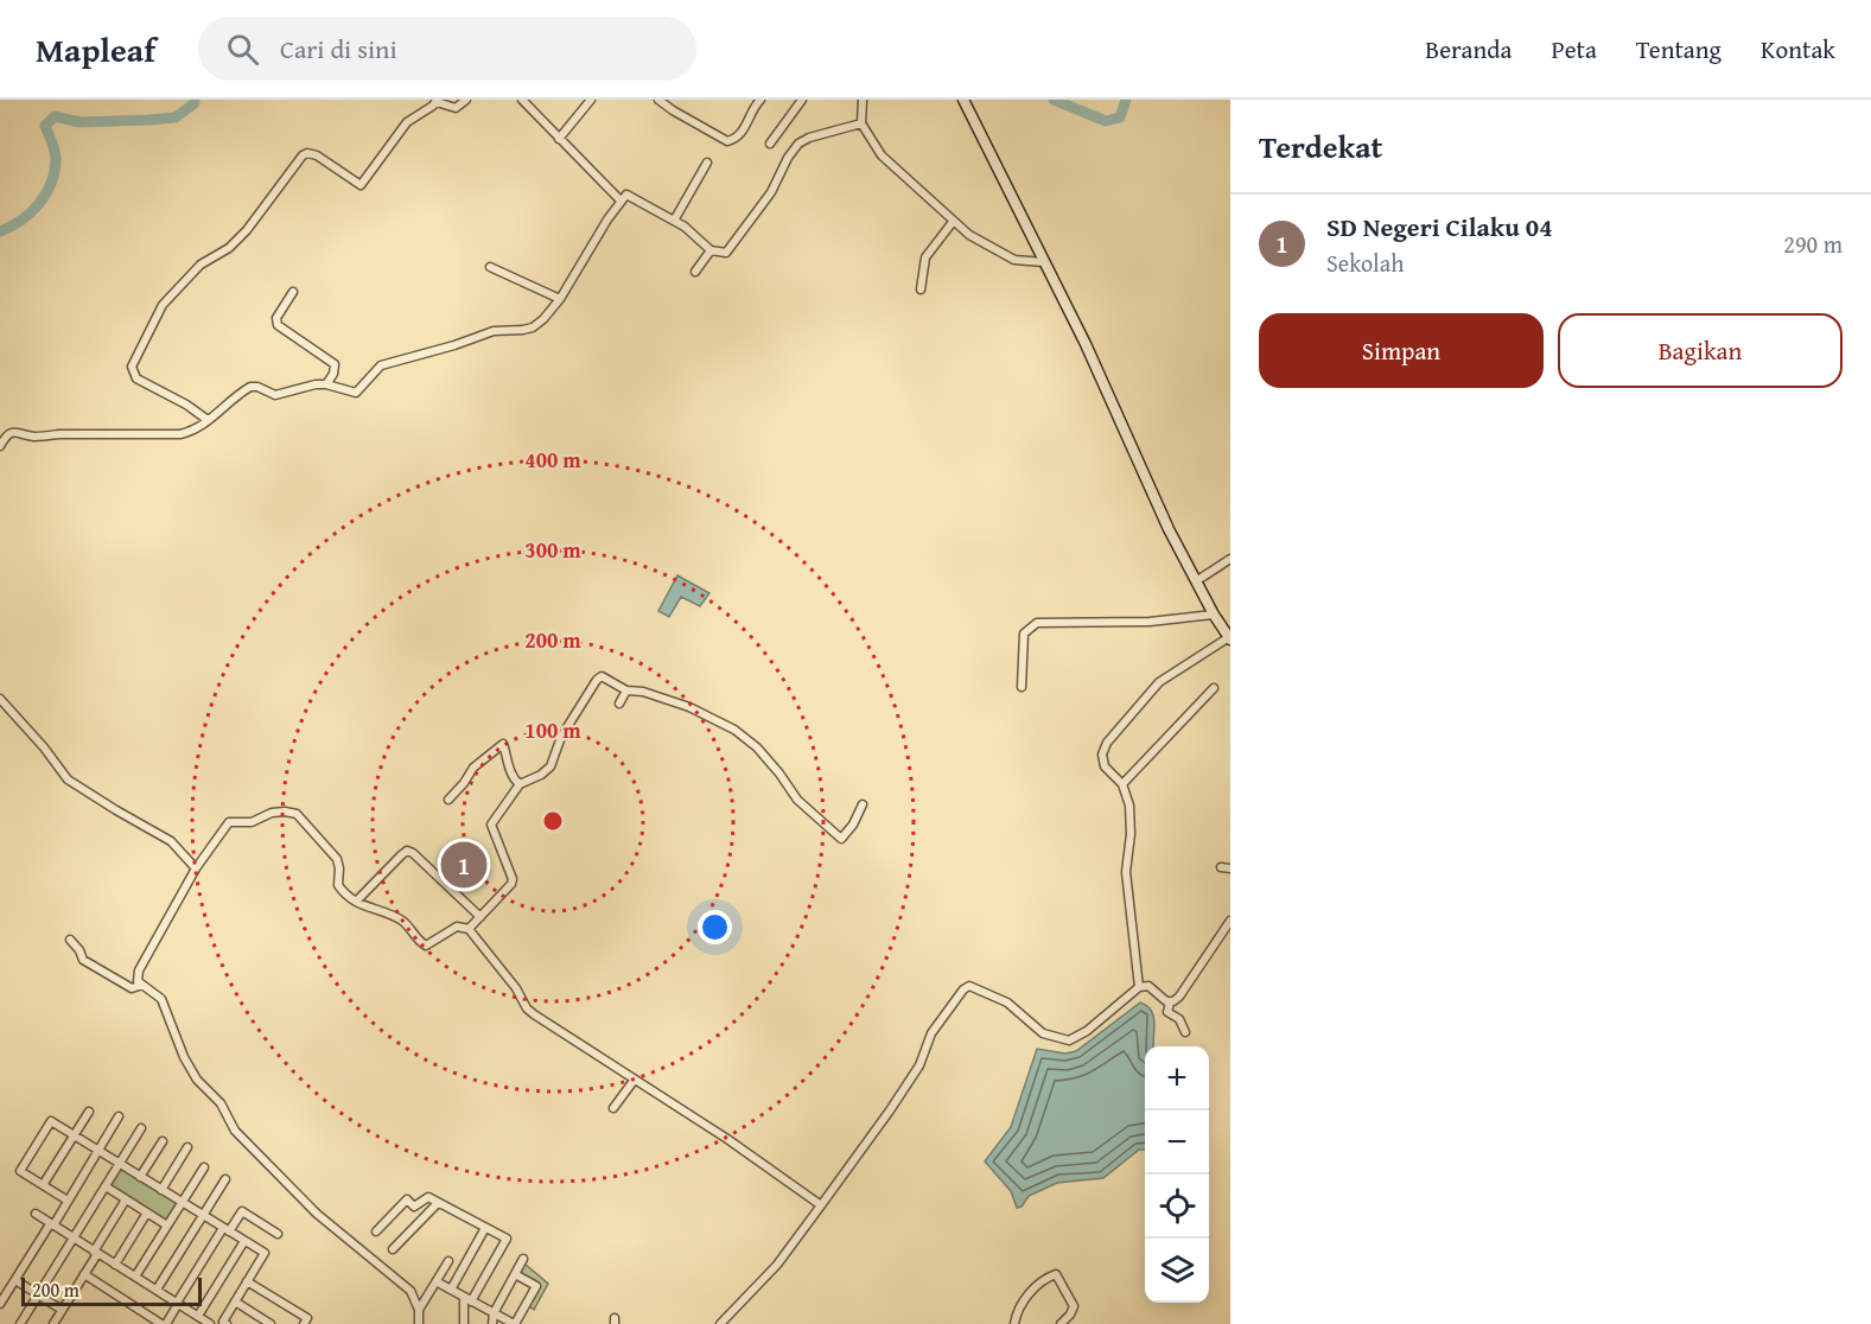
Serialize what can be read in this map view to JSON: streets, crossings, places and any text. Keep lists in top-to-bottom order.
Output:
{
  "scale_bar": "200 m",
  "page": {
    "header": "Mapleaf",
    "search": "Cari di sini",
    "nav": [
      "Beranda",
      "Peta",
      "Tentang",
      "Kontak"
    ],
    "heading": "Terdekat",
    "list": [
      {
        "mark": "1",
        "name": "SD Negeri Cilaku 04",
        "note": "Sekolah",
        "value": "290 m"
      }
    ],
    "buttons": ["Simpan", "Bagikan"],
    "pins": "1",
    "map_buttons": ["+", "−"],
    "scale": "200 m"
  },
  "rings": [
    "400 m",
    "300 m",
    "200 m",
    "100 m"
  ]
}
